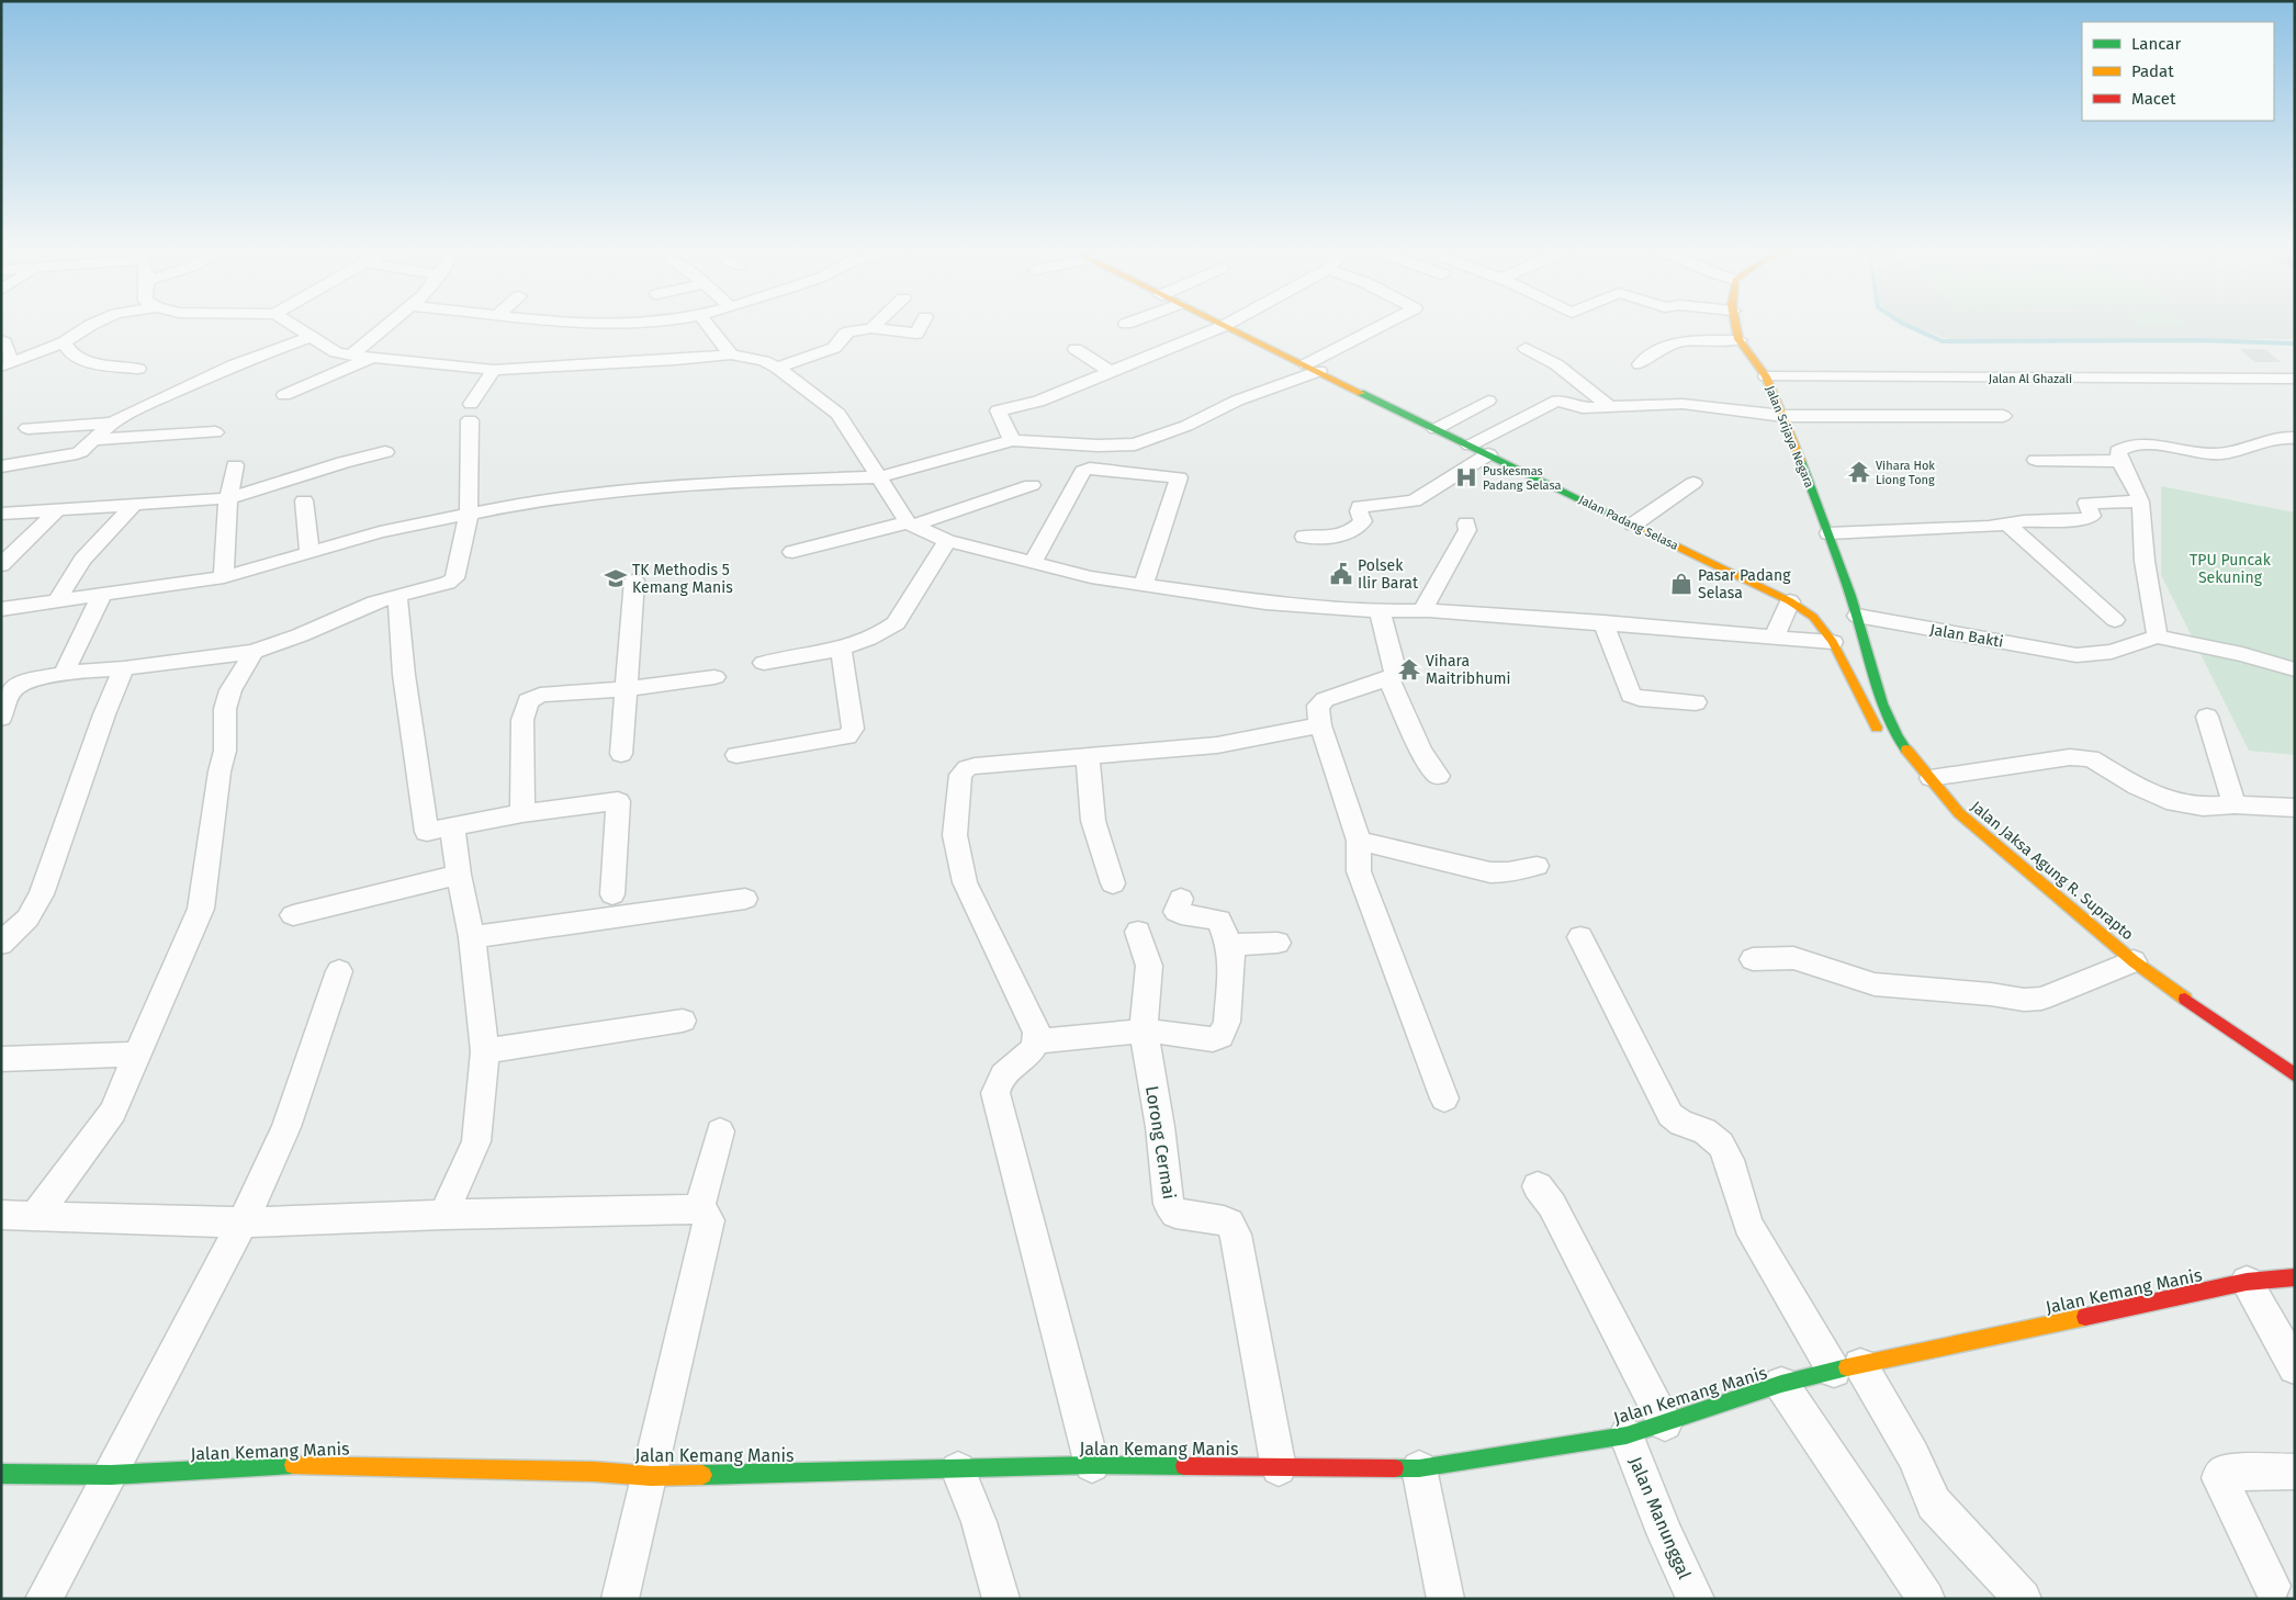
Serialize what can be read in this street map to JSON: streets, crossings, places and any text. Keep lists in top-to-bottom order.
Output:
{
  "streets": {
    "street": [
      "Jalan Al Ghazali",
      "Jalan Srijaya Negara",
      "Jalan Padang Selasa",
      "Jalan Bakti",
      "Jalan Jaksa Agung R. Suprapto",
      "Lorong Cermai",
      "Jalan Kemang Manis",
      "Jalan Manunggal"
    ]
  },
  "crossings": [
    ["Jalan Al Ghazali", "Jalan Srijaya Negara"],
    ["Jalan Srijaya Negara", "Jalan Bakti"],
    ["Jalan Srijaya Negara", "Jalan Jaksa Agung R. Suprapto"],
    ["Jalan Padang Selasa", "Jalan Jaksa Agung R. Suprapto"],
    ["Jalan Bakti", "Jalan Jaksa Agung R. Suprapto"],
    ["Lorong Cermai", "Jalan Kemang Manis"],
    ["Jalan Kemang Manis", "Jalan Manunggal"]
  ],
  "parks": ["TPU Puncak Sekuning"],
  "places": {
    "temple": ["Vihara Hok Liong Tong", "Vihara Maitribhumi"],
    "hospital": ["Puskesmas Padang Selasa"],
    "public building": ["Polsek Ilir Barat"],
    "school or university": ["TK Methodis 5 Kemang Manis"],
    "shop": ["Pasar Padang Selasa"]
  },
  "legend": ["Lancar", "Padat", "Macet"]
}
